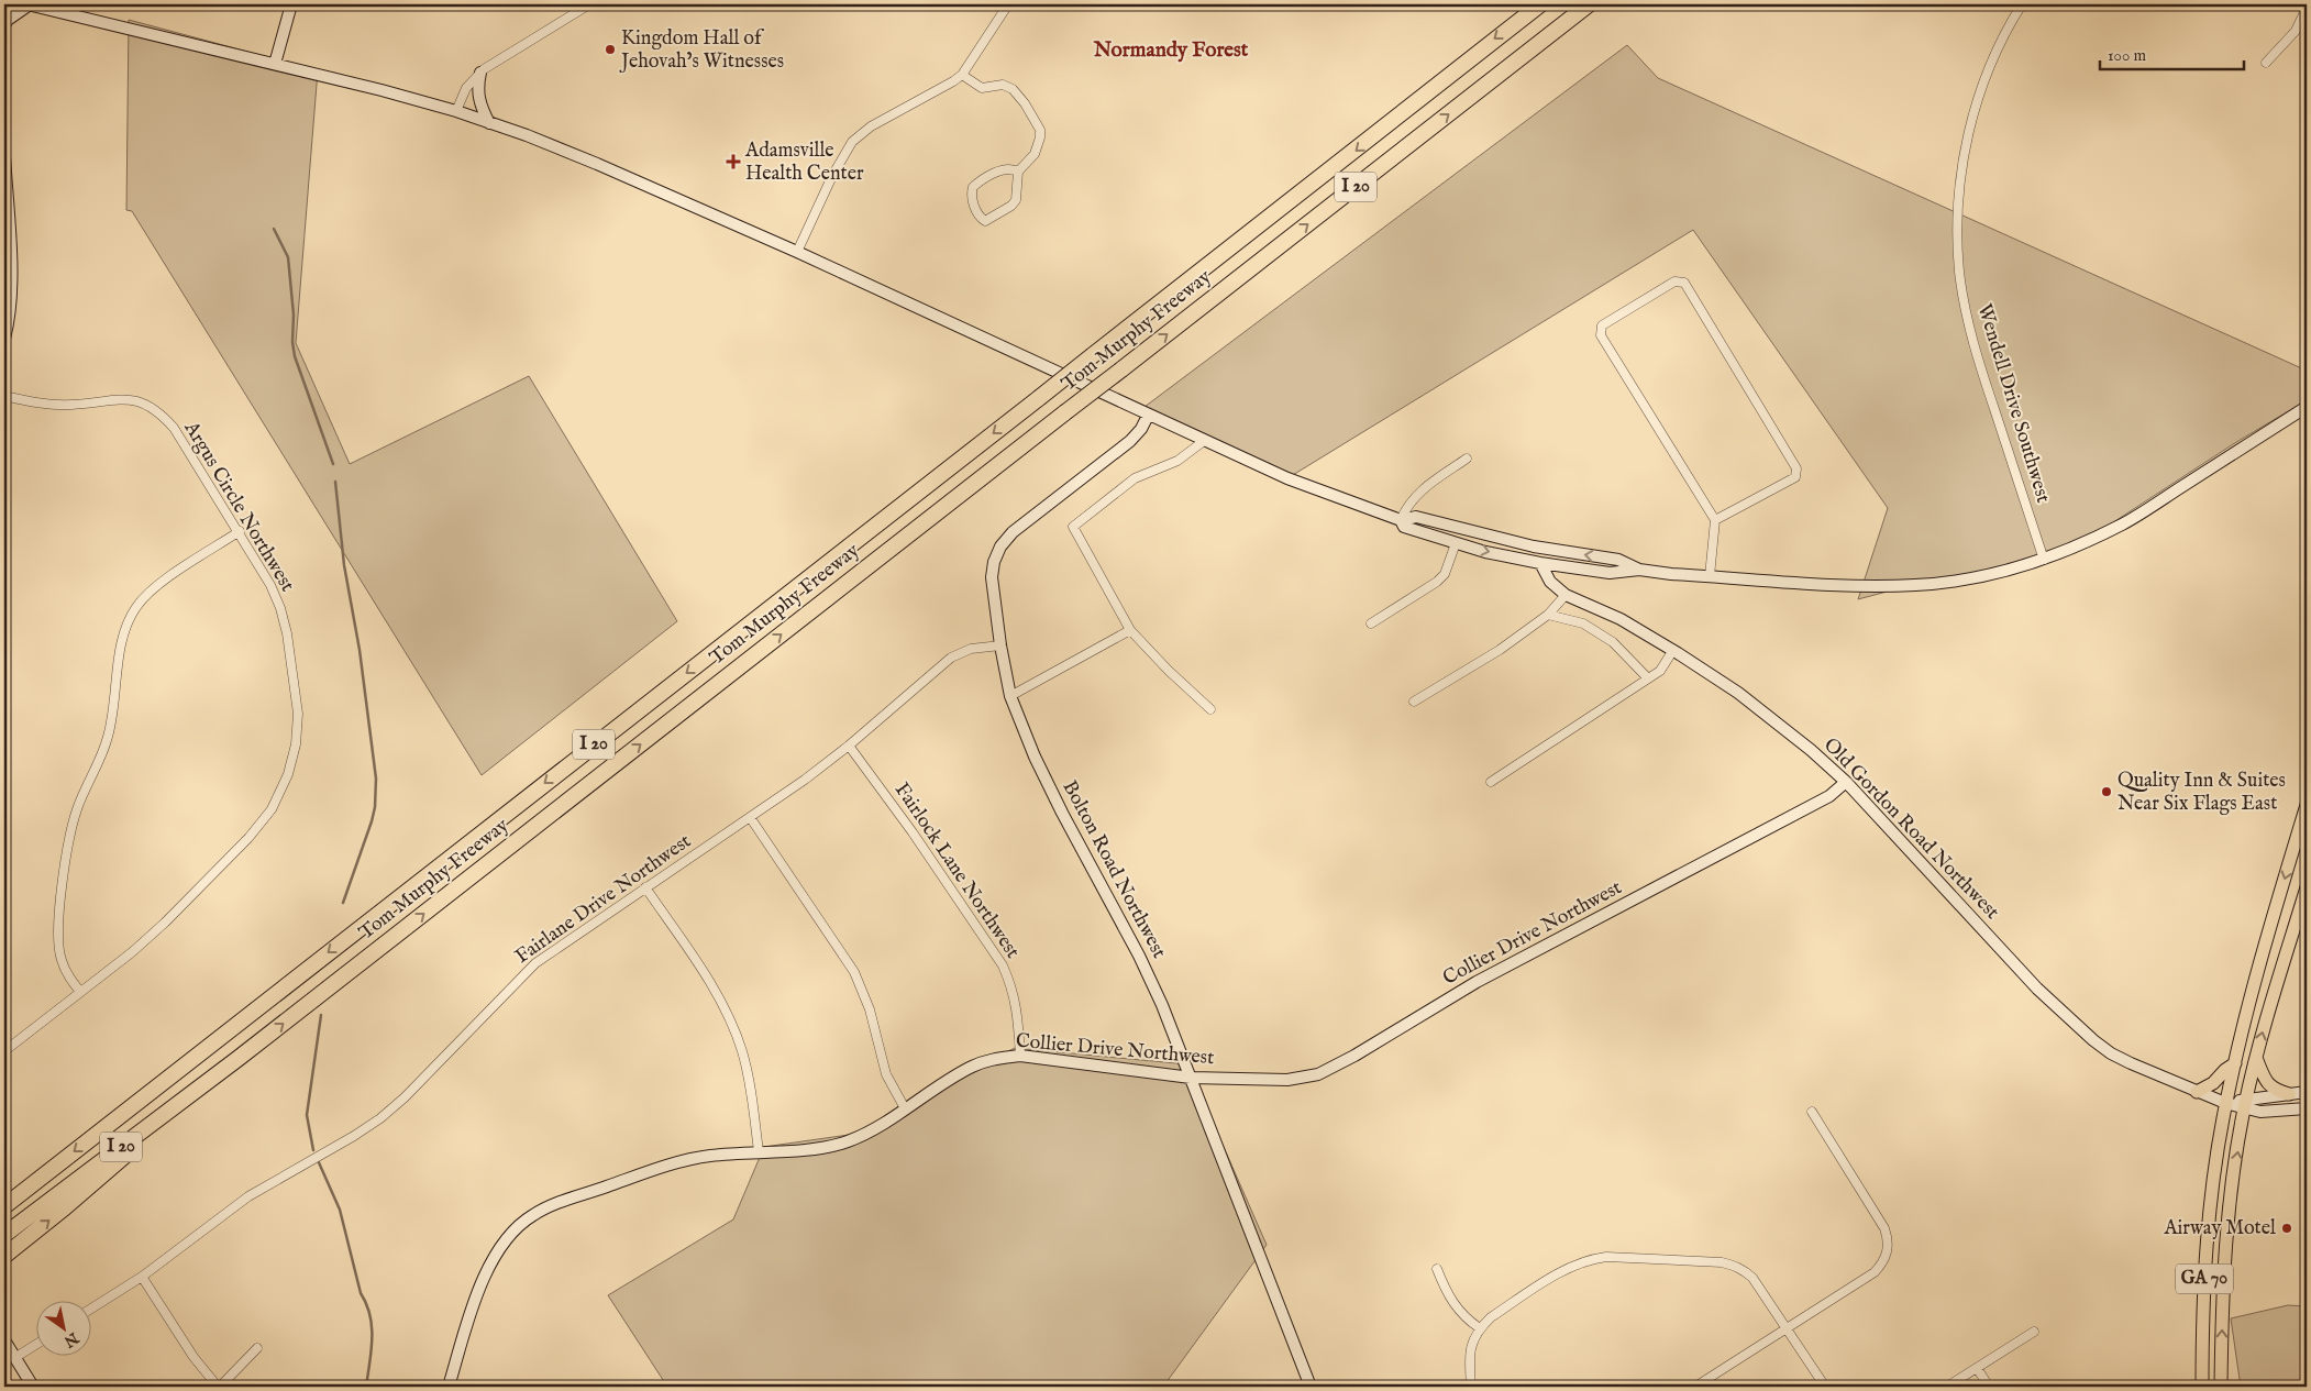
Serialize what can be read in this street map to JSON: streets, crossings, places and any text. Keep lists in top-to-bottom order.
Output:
{
  "streets": {
    "highway": ["I 20", "Tom Murphy Freeway"],
    "main road": [
      "Old Gordon Road Northwest",
      "Bolton Road Northwest",
      "Collier Drive Northwest",
      "GA 70"
    ],
    "street": [
      "Wendell Drive Southwest",
      "Argus Circle Northwest",
      "Fairlock Lane Northwest",
      "Fairlane Drive Northwest"
    ]
  },
  "crossings": [
    ["Old Gordon Road Northwest", "Collier Drive Northwest"],
    ["Old Gordon Road Northwest", "GA 70"],
    ["Bolton Road Northwest", "Fairlane Drive Northwest"],
    ["Bolton Road Northwest", "Collier Drive Northwest"],
    ["Fairlock Lane Northwest", "Fairlane Drive Northwest"],
    ["Fairlock Lane Northwest", "Collier Drive Northwest"]
  ],
  "districts": ["Normandy Forest"],
  "places": {
    "other": ["Kingdom Hall of Jehovah’s Witnesses", "Quality Inn & Suites Near Six Flags East", "Airway Motel"],
    "health": ["Adamsville Health Center"]
  },
  "scale_bar": "100 m",
  "north": "bottom right"
}
